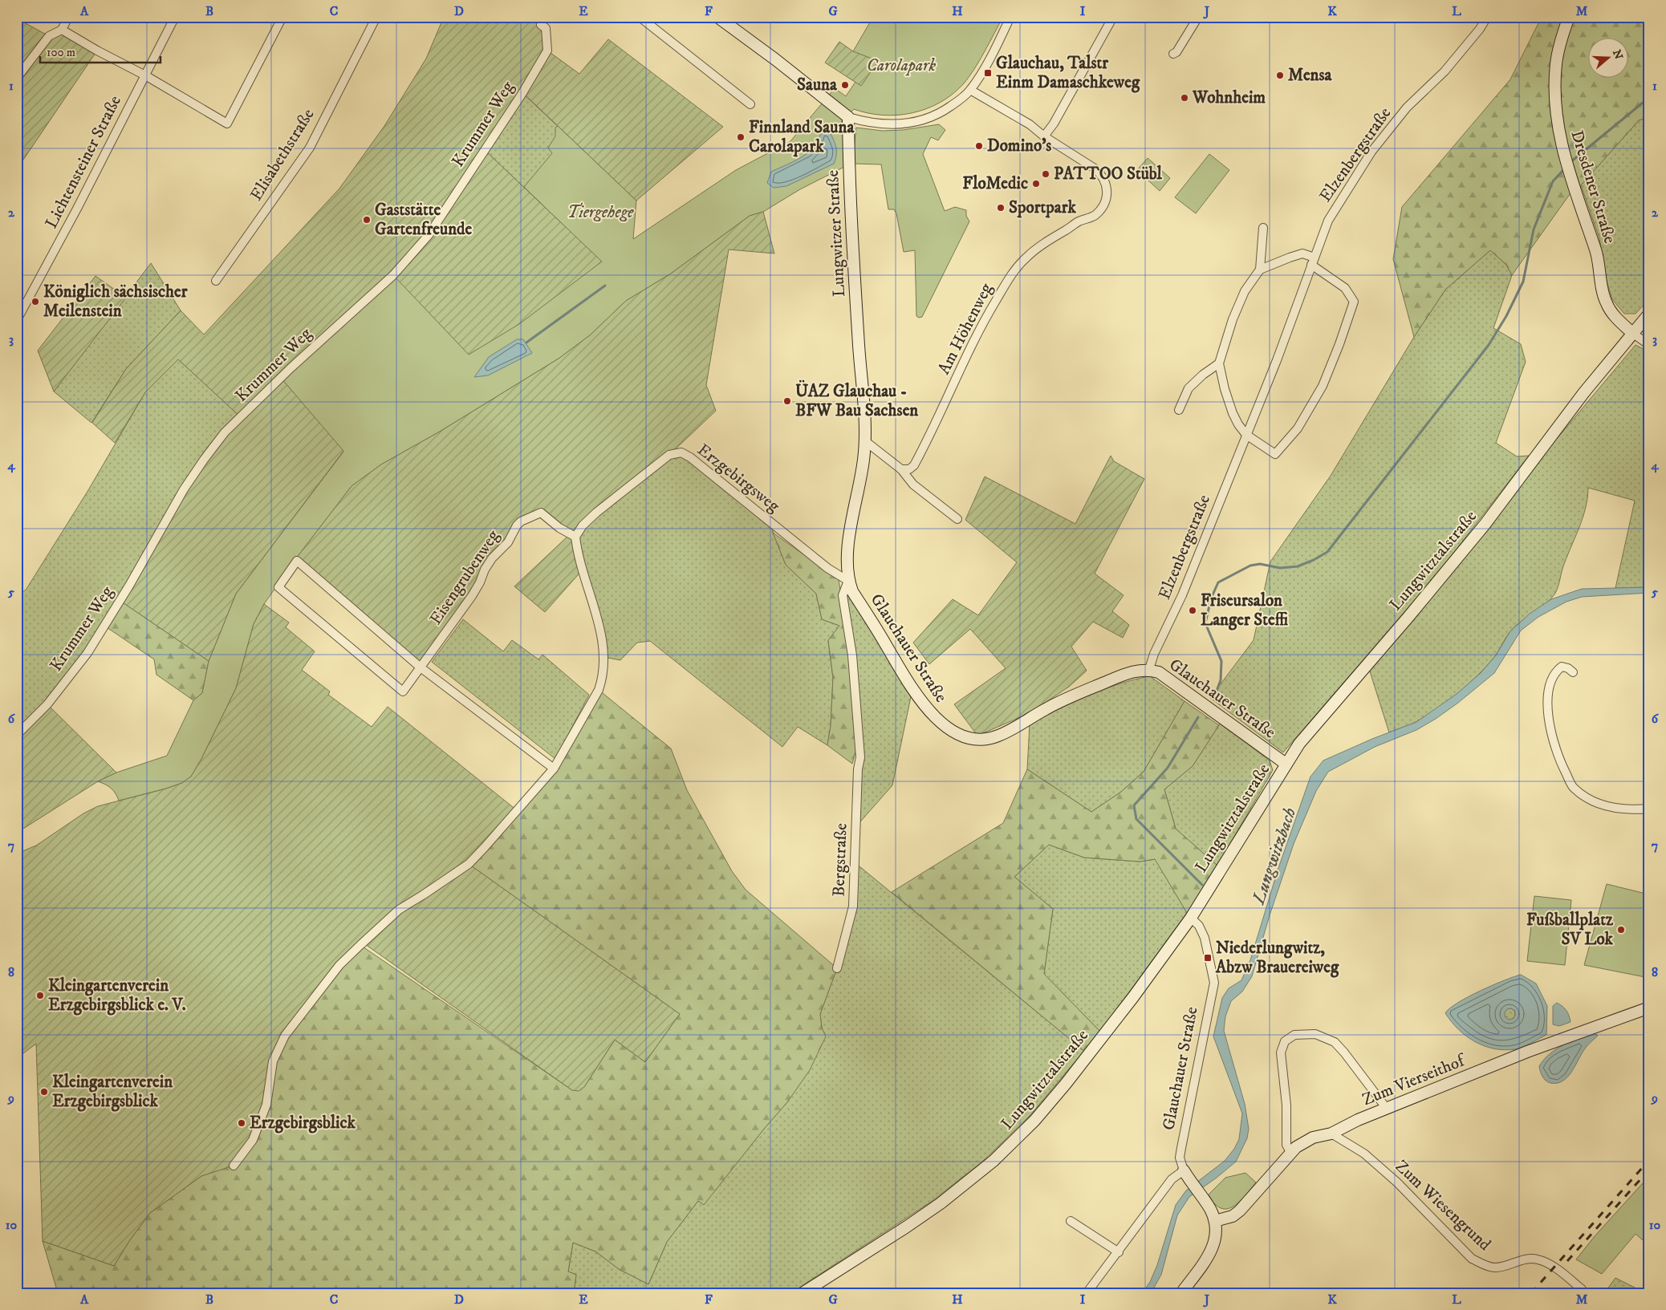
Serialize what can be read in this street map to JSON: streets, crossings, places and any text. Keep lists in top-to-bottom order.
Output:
{
  "streets": {
    "street": [
      "Krummer Weg",
      "Elisabethstraße",
      "Elzenbergstraße",
      "Lichtensteiner Straße",
      "Dresdener Straße",
      "Lungwitzer Straße",
      "Am Höhenweg",
      "Erzgebirgsweg",
      "Lungwitztalstraße",
      "Eisengrubenweg",
      "Glauchauer Straße",
      "Bergstraße",
      "Zum Vierseithof",
      "Zum Wiesengrund"
    ]
  },
  "crossings": [
    ["Elzenbergstraße", "Glauchauer Straße"],
    ["Dresdener Straße", "Lungwitztalstraße"],
    ["Lungwitzer Straße", "Glauchauer Straße"],
    ["Erzgebirgsweg", "Eisengrubenweg"],
    ["Erzgebirgsweg", "Glauchauer Straße"],
    ["Erzgebirgsweg", "Bergstraße"],
    ["Lungwitztalstraße", "Glauchauer Straße"],
    ["Glauchauer Straße", "Bergstraße"],
    ["Glauchauer Straße", "Zum Vierseithof"],
    ["Zum Vierseithof", "Zum Wiesengrund"]
  ],
  "water": ["Lungwitzbach"],
  "parks": ["Carolapark", "Tiergehege"],
  "places": {
    "transit": ["Glauchau, Talstr Einm Damaschkeweg", "Niederlungwitz, Abzw Brauereiweg"],
    "other": [
      "Mensa",
      "Sauna",
      "Wohnheim",
      "Finnland Sauna Carolapark",
      "Domino's",
      "PATTOO Stübl",
      "FloMedic",
      "Sportpark",
      "Gaststätte Gartenfreunde",
      "Königlich sächsischer Meilenstein",
      "ÜAZ Glauchau - BFW Bau Sachsen",
      "Friseursalon Langer Steffi",
      "Fußballplatz SV Lok",
      "Kleingartenverein Erzgebirgsblick e. V.",
      "Kleingartenverein Erzgebirgsblick",
      "Erzgebirgsblick"
    ]
  },
  "scale_bar": "100 m",
  "north": "right",
  "grid": {
    "columns": [
      "A",
      "B",
      "C",
      "D",
      "E",
      "F",
      "G",
      "H",
      "I",
      "J",
      "K",
      "L",
      "M"
    ],
    "rows": [
      "1",
      "2",
      "3",
      "4",
      "5",
      "6",
      "7",
      "8",
      "9",
      "10"
    ]
  }
}
